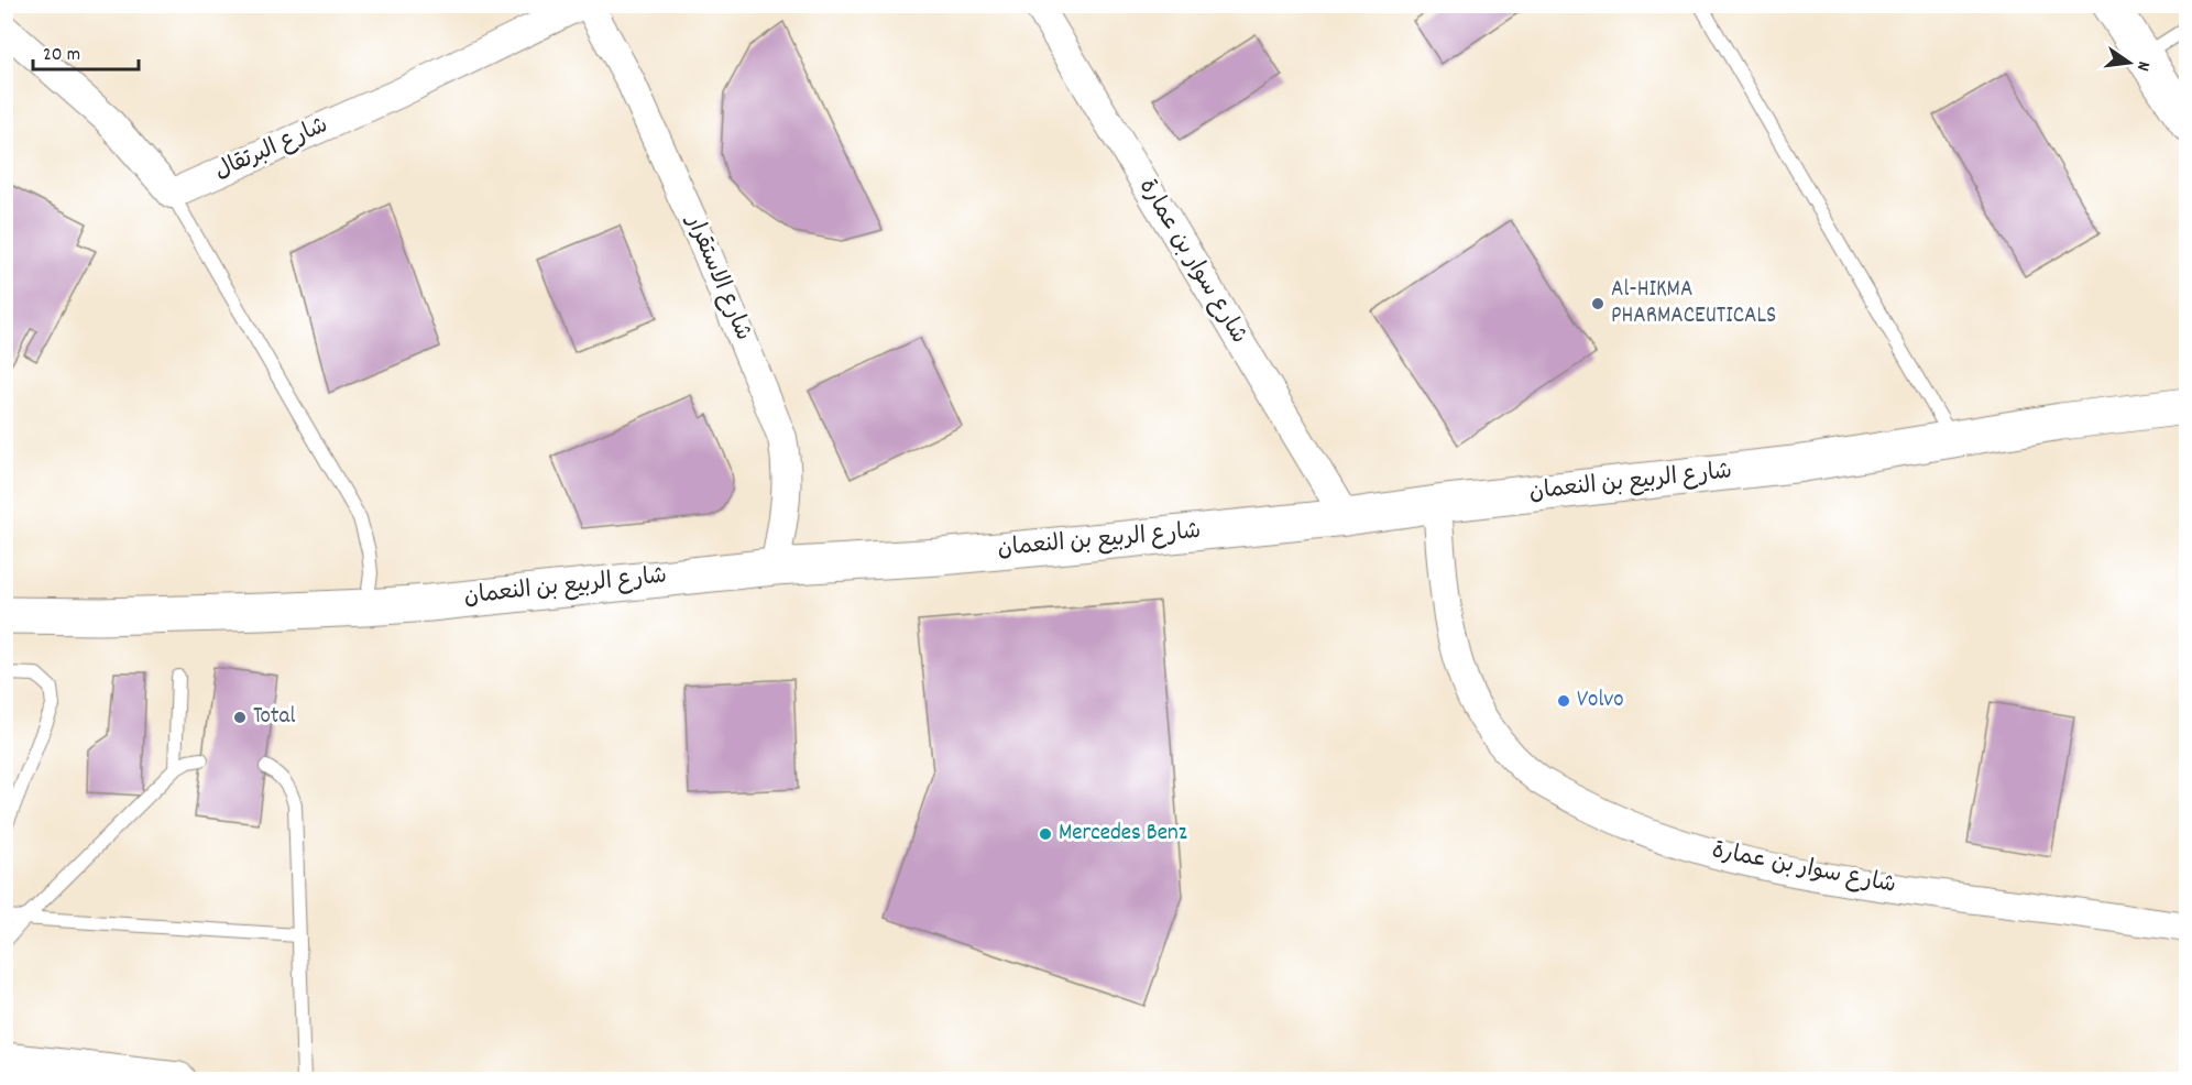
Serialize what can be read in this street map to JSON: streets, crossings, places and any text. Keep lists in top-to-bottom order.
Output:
{
  "streets": {
    "main road": ["شارع الربيع بن النعمان"],
    "street": ["شارع البرتقال", "شارع سوار بن عمارة", "شارع الاستقرار"]
  },
  "crossings": [
    ["شارع سوار بن عمارة", "شارع الربيع بن النعمان"],
    ["شارع الاستقرار", "شارع الربيع بن النعمان"]
  ],
  "places": [
    "Al-HIKMA PHARMACEUTICALS",
    "Volvo",
    "Total",
    "Mercedes Benz"
  ],
  "scale_bar": "20 m",
  "north": "right"
}
